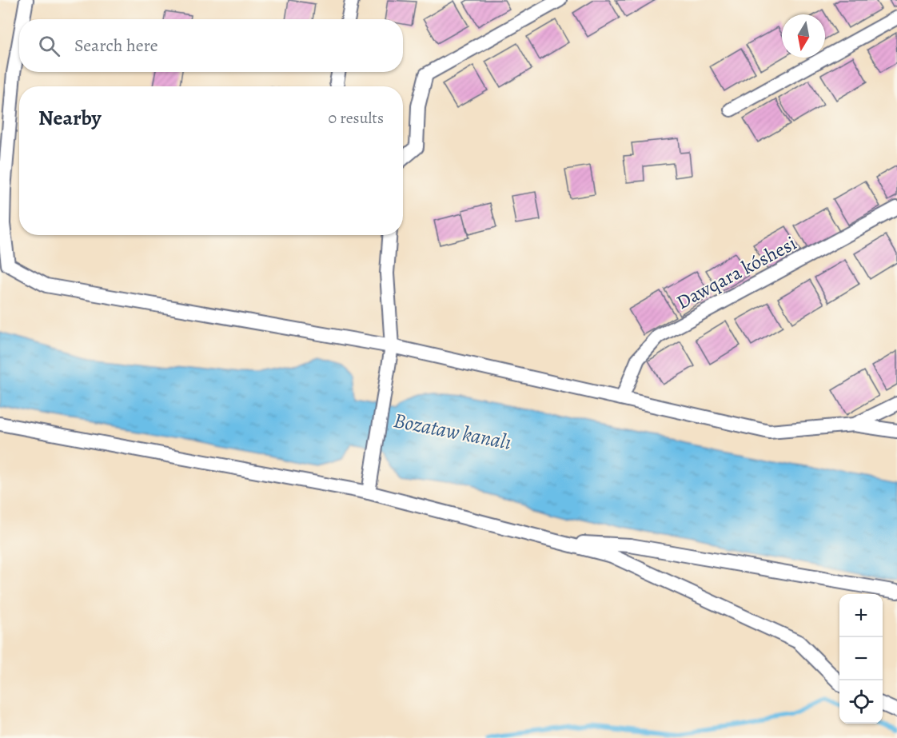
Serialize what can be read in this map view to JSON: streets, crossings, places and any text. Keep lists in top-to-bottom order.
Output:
{
  "streets": {
    "street": ["Dawqara kóshesi"]
  },
  "water": ["Bozataw kanalı"],
  "north": "bottom",
  "page": {
    "search": "Search here",
    "heading": ["Nearby", "0 results"],
    "map_buttons": ["+", "−"]
  }
}
